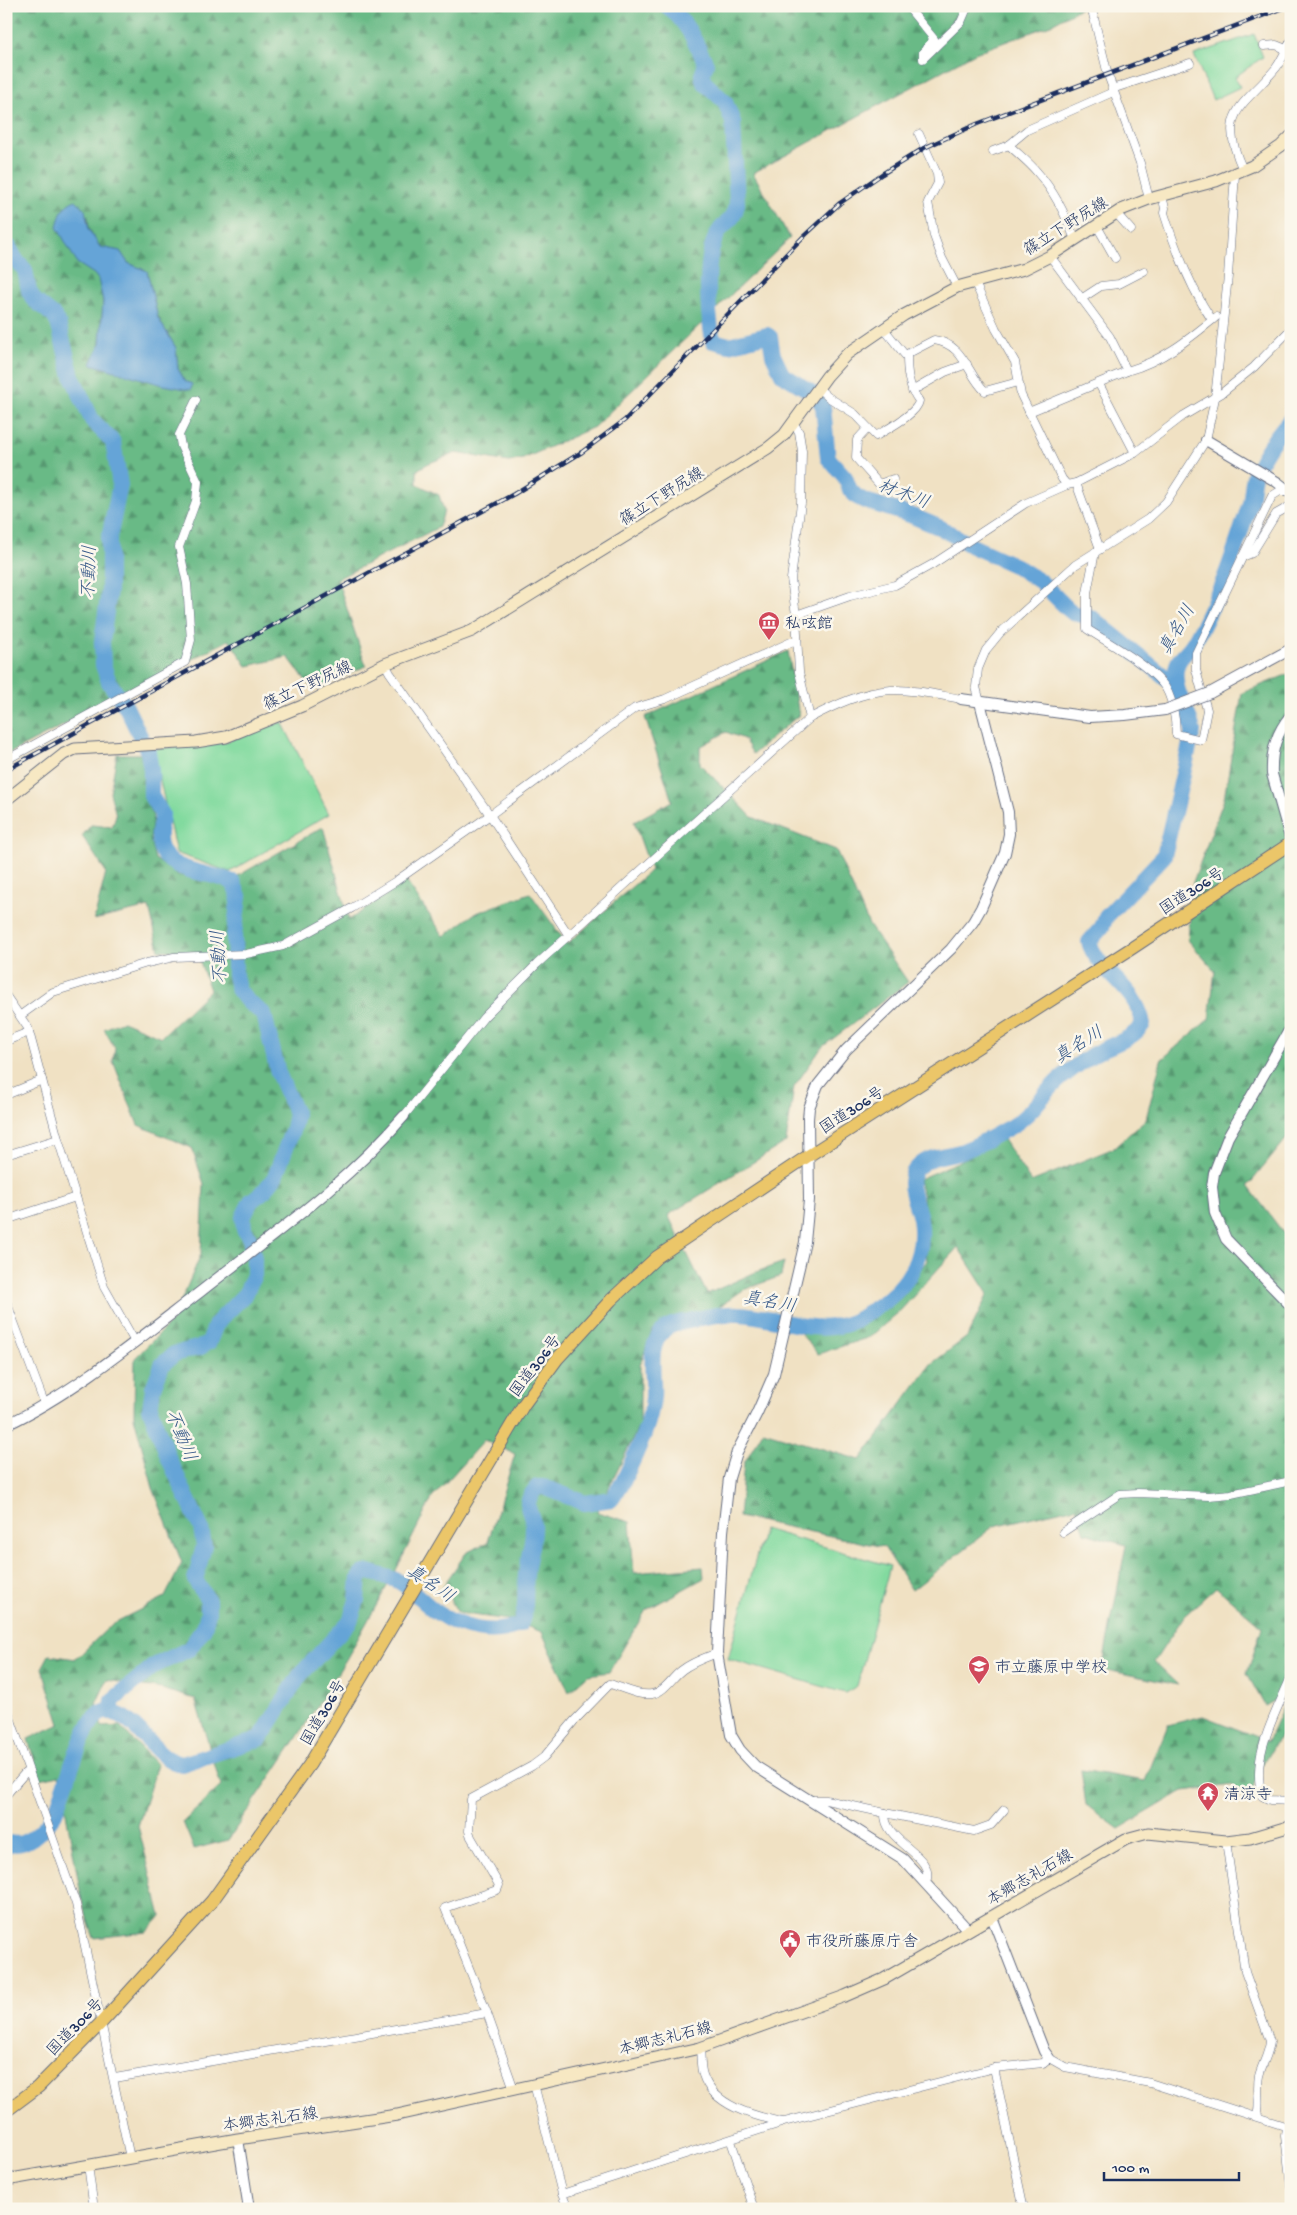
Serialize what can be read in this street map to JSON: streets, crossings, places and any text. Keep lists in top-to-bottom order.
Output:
{
  "streets": {
    "highway": ["国道306号"],
    "main road": ["篠立下野尻線", "本郷志礼石線"]
  },
  "water": ["材木川", "不動川", "真名川"],
  "places": {
    "museum": ["私呟館"],
    "school or university": ["市立藤原中学校"],
    "temple": ["清涼寺"],
    "public building": ["市役所藤原庁舎"]
  },
  "scale_bar": "100 m"
}
